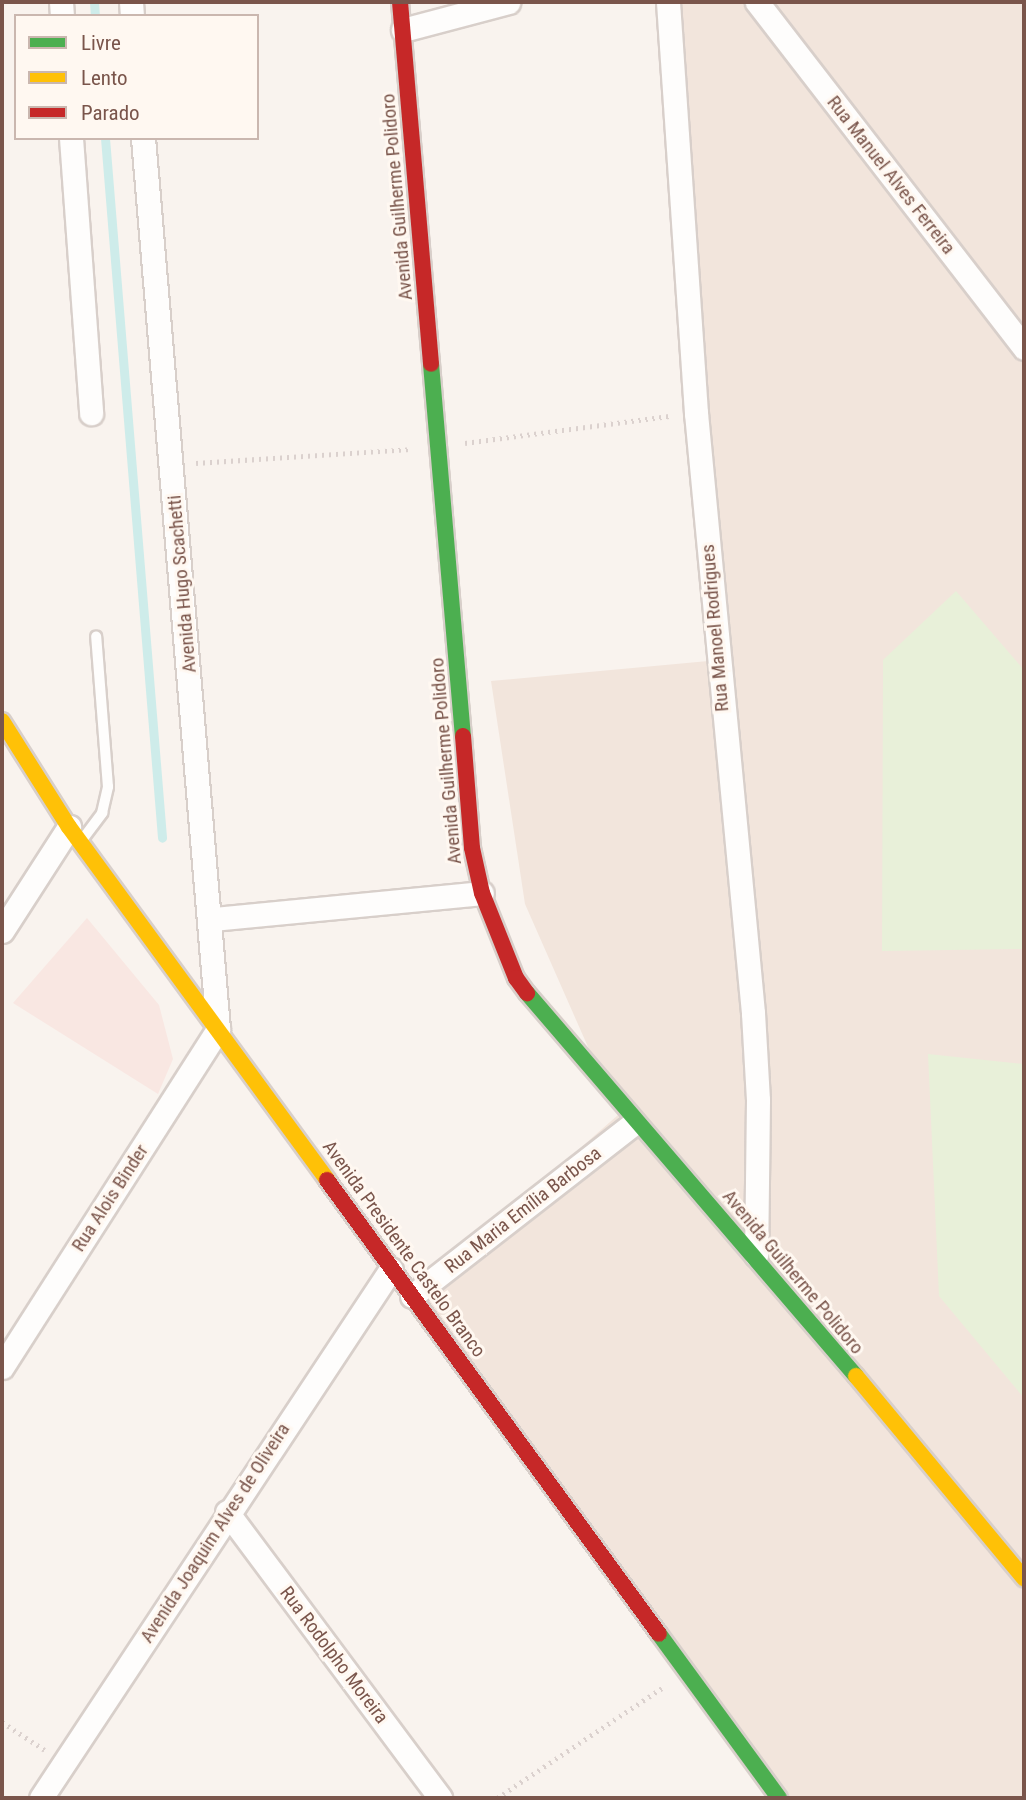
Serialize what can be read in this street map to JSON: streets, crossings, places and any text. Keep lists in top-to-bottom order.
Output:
{
  "streets": {
    "street": [
      "Rua Manuel Alves Ferreira",
      "Avenida Guilherme Polidoro",
      "Avenida Hugo Scachetti",
      "Rua Manoel Rodrigues",
      "Rua Alois Binder",
      "Rua Maria Emília Barbosa",
      "Avenida Presidente Castelo Branco",
      "Avenida Joaquim Alves de Oliveira",
      "Rua Rodolpho Moreira"
    ]
  },
  "crossings": [
    ["Avenida Guilherme Polidoro", "Rua Manoel Rodrigues"],
    ["Avenida Guilherme Polidoro", "Rua Maria Emília Barbosa"],
    ["Avenida Hugo Scachetti", "Rua Alois Binder"],
    ["Avenida Hugo Scachetti", "Avenida Presidente Castelo Branco"],
    ["Rua Alois Binder", "Avenida Presidente Castelo Branco"],
    ["Rua Maria Emília Barbosa", "Avenida Presidente Castelo Branco"],
    ["Avenida Presidente Castelo Branco", "Avenida Joaquim Alves de Oliveira"],
    ["Avenida Joaquim Alves de Oliveira", "Rua Rodolpho Moreira"]
  ],
  "legend": ["Livre", "Lento", "Parado"]
}
